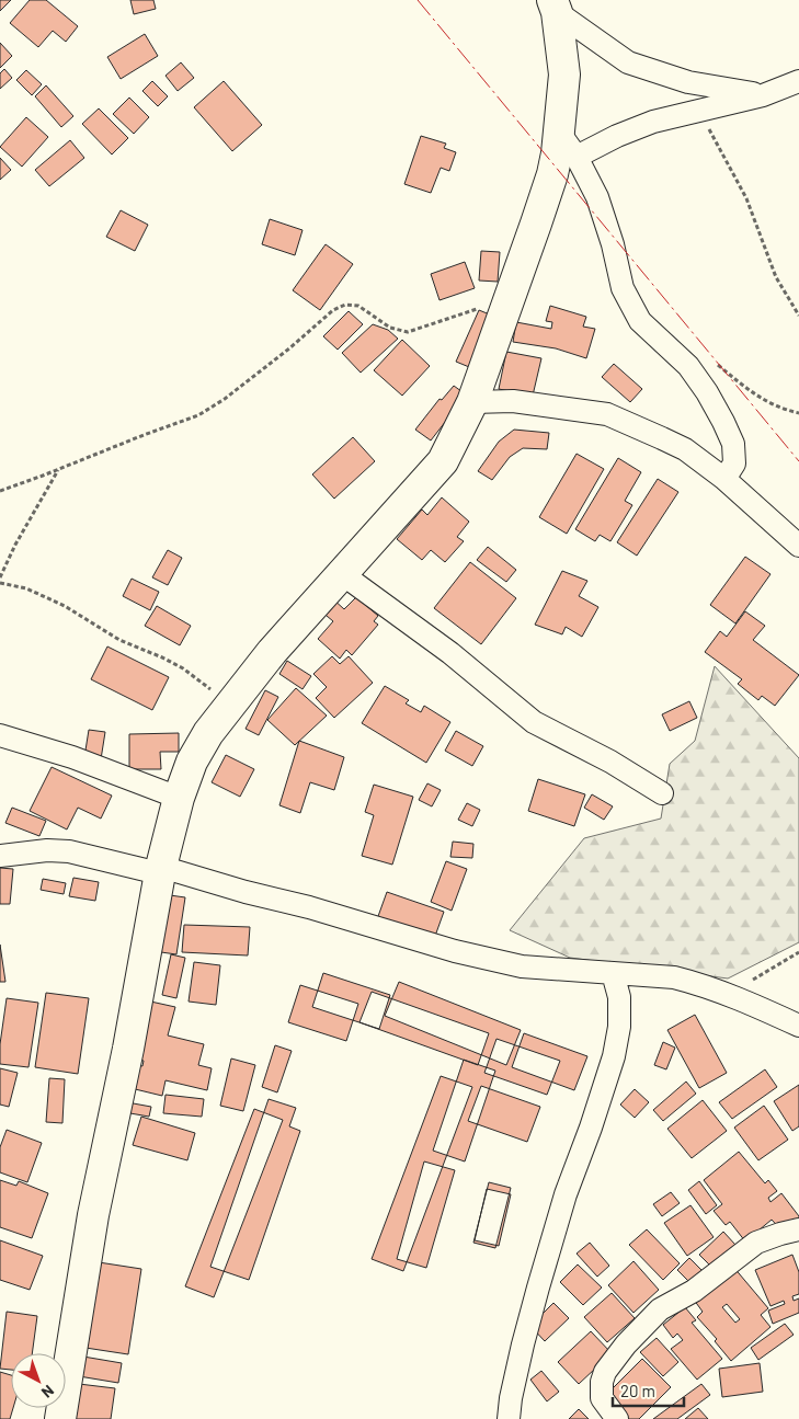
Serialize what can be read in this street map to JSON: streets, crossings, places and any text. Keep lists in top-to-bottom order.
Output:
{
  "scale_bar": "20 m",
  "north": "bottom right"
}
